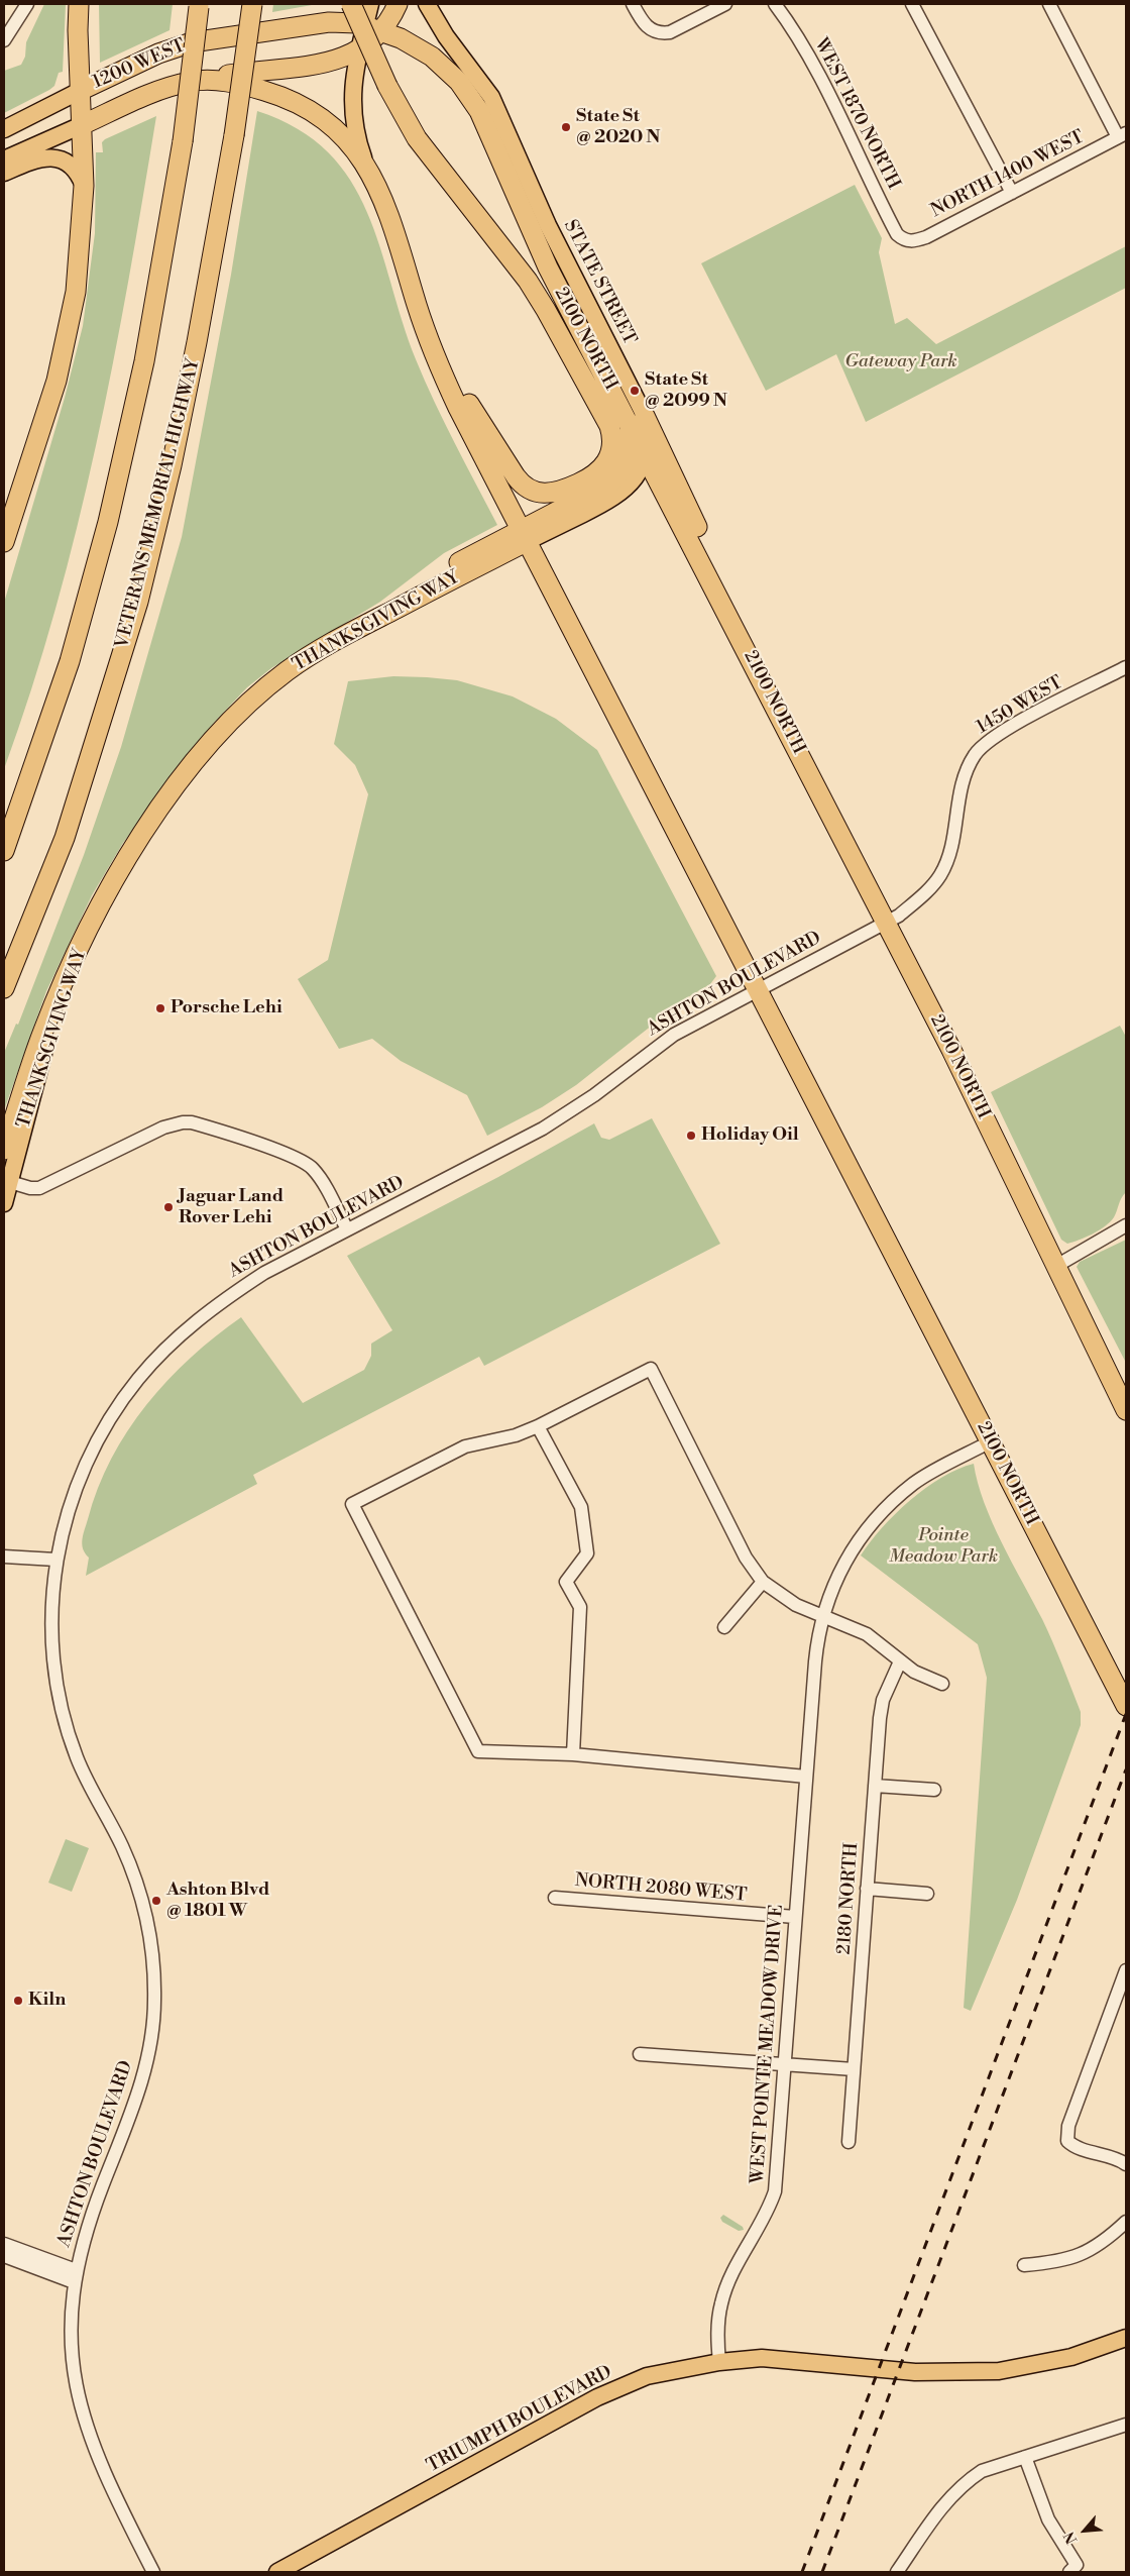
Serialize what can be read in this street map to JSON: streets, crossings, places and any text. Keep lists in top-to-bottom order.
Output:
{
  "streets": {
    "highway": [
      "1200 WEST",
      "2100 NORTH",
      "VETERANS MEMORIAL HIGHWAY",
      "THANKSGIVING WAY"
    ],
    "main road": ["STATE STREET", "TRIUMPH BOULEVARD"],
    "street": [
      "WEST 1870 NORTH",
      "NORTH 1400 WEST",
      "1450 WEST",
      "ASHTON BOULEVARD",
      "NORTH 2080 WEST",
      "2180 NORTH",
      "WEST POINTE MEADOW DRIVE"
    ]
  },
  "crossings": [
    ["1200 WEST", "2100 NORTH"],
    ["WEST 1870 NORTH", "NORTH 1400 WEST"],
    ["STATE STREET", "2100 NORTH"],
    ["STATE STREET", "THANKSGIVING WAY"],
    ["2100 NORTH", "THANKSGIVING WAY"],
    ["2100 NORTH", "1450 WEST"],
    ["2100 NORTH", "ASHTON BOULEVARD"],
    ["2100 NORTH", "WEST POINTE MEADOW DRIVE"],
    ["1450 WEST", "ASHTON BOULEVARD"],
    ["NORTH 2080 WEST", "WEST POINTE MEADOW DRIVE"],
    ["WEST POINTE MEADOW DRIVE", "TRIUMPH BOULEVARD"]
  ],
  "parks": ["Gateway Park", "Pointe Meadow Park"],
  "places": [
    "State St @ 2020 N",
    "State St @ 2099 N",
    "Porsche Lehi",
    "Holiday Oil",
    "Jaguar Land Rover Lehi",
    "Ashton Blvd @ 1801 W",
    "Kiln"
  ],
  "north": "bottom left"
}
